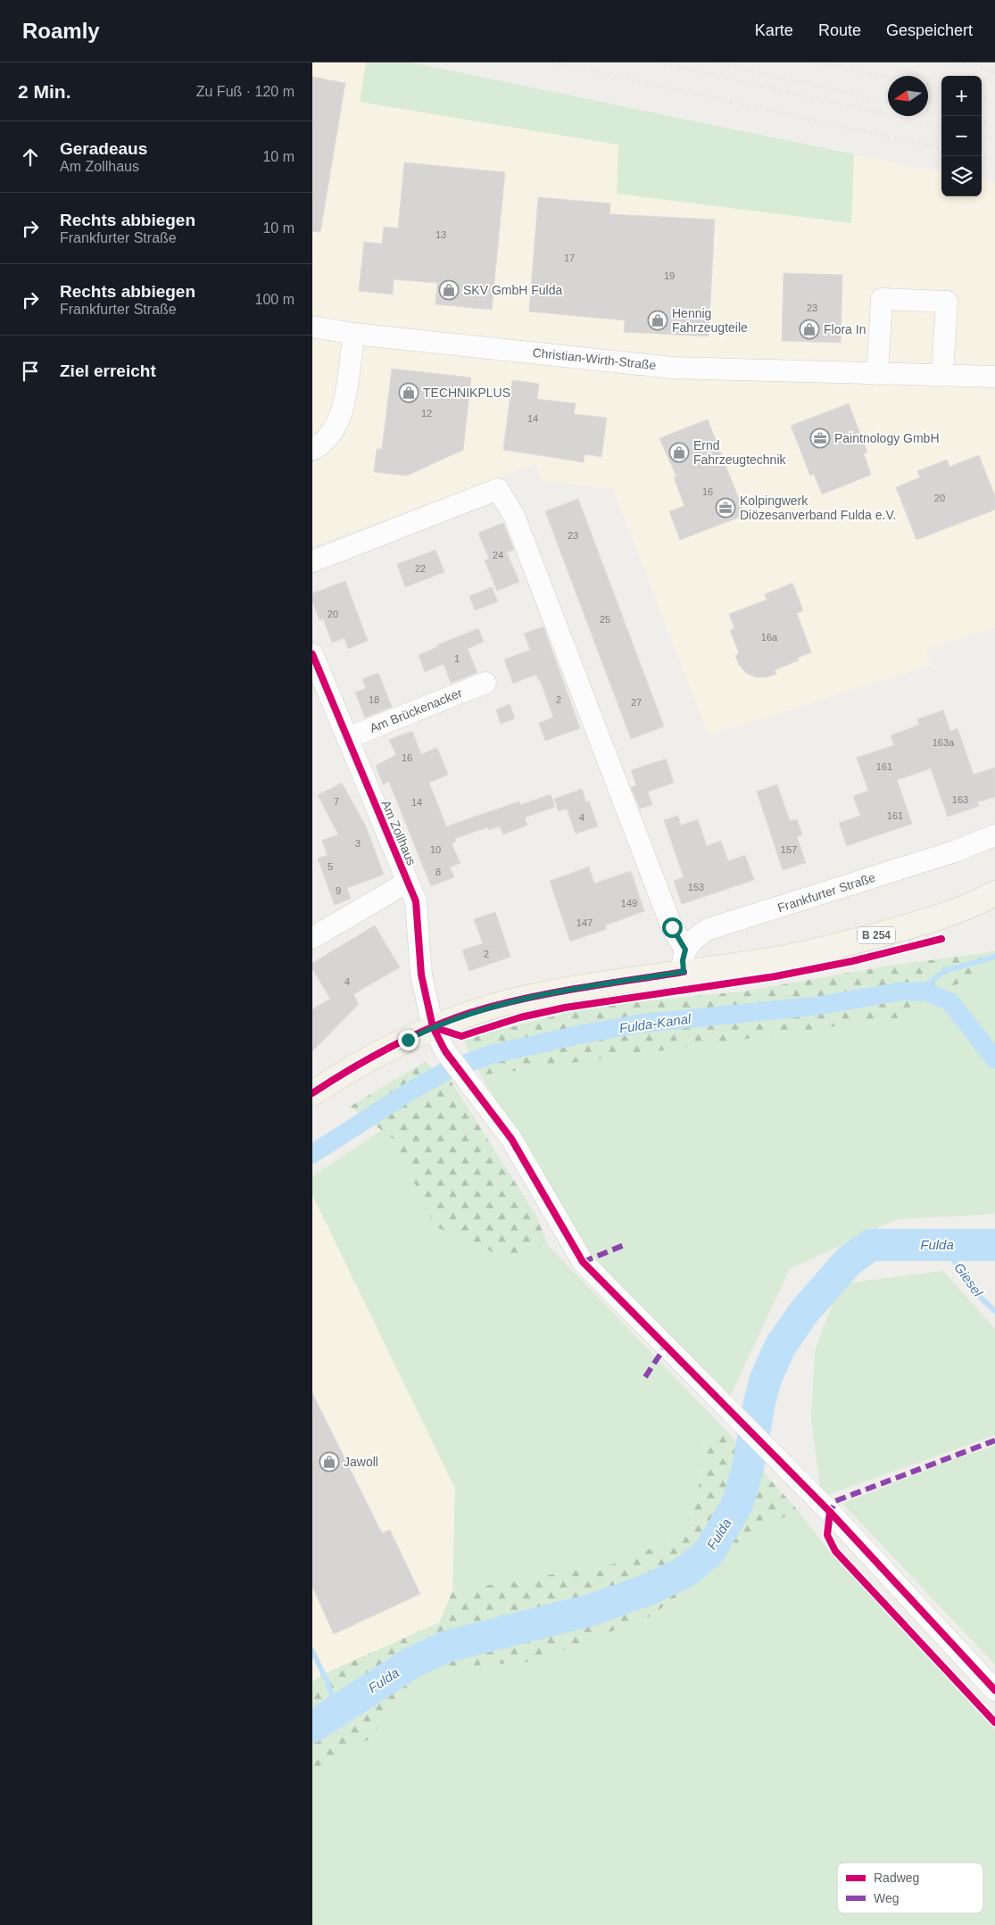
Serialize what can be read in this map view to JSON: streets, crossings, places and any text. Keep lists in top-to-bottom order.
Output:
{
  "streets": {
    "main road": ["B 254"],
    "street": [
      "Christian-Wirth-Straße",
      "Am Brückenacker",
      "Am Zollhaus",
      "Frankfurter Straße"
    ]
  },
  "crossings": [
    ["Am Brückenacker", "Am Zollhaus"],
    ["Am Zollhaus", "B 254"],
    ["Frankfurter Straße", "B 254"]
  ],
  "water": ["Fulda-Kanal", "Fulda", "Giesel"],
  "places": {
    "shop": [
      "SKV GmbH Fulda",
      "Hennig Fahrzeugteile",
      "Flora In",
      "TECHNIKPLUS",
      "Ernd Fahrzeugtechnik",
      "Jawoll"
    ],
    "office": ["Paintnology GmbH", "Kolpingwerk Diözesanverband Fulda e.V."]
  },
  "house_numbers": [
    "13",
    "17",
    "19",
    "23",
    "12",
    "14",
    "16",
    "20",
    "23",
    "24",
    "22",
    "20",
    "25",
    "16a",
    "1",
    "18",
    "2",
    "27",
    "163a",
    "16",
    "161",
    "163",
    "7",
    "14",
    "161",
    "4",
    "3",
    "10",
    "157",
    "5",
    "8",
    "153",
    "9",
    "149",
    "147",
    "2",
    "4"
  ],
  "legend": ["Radweg", "Weg"],
  "north": "left",
  "page": {
    "header": "Roamly",
    "nav": ["Karte", "Route", "Gespeichert"],
    "heading": ["2 Min.", "Zu Fuß · 120 m"],
    "map_buttons": ["+", "−"],
    "list": [
      ["Geradeaus", "Am Zollhaus", "10 m"],
      ["Rechts abbiegen", "Frankfurter Straße", "10 m"],
      ["Rechts abbiegen", "Frankfurter Straße", "100 m"],
      "Ziel erreicht"
    ]
  }
}
